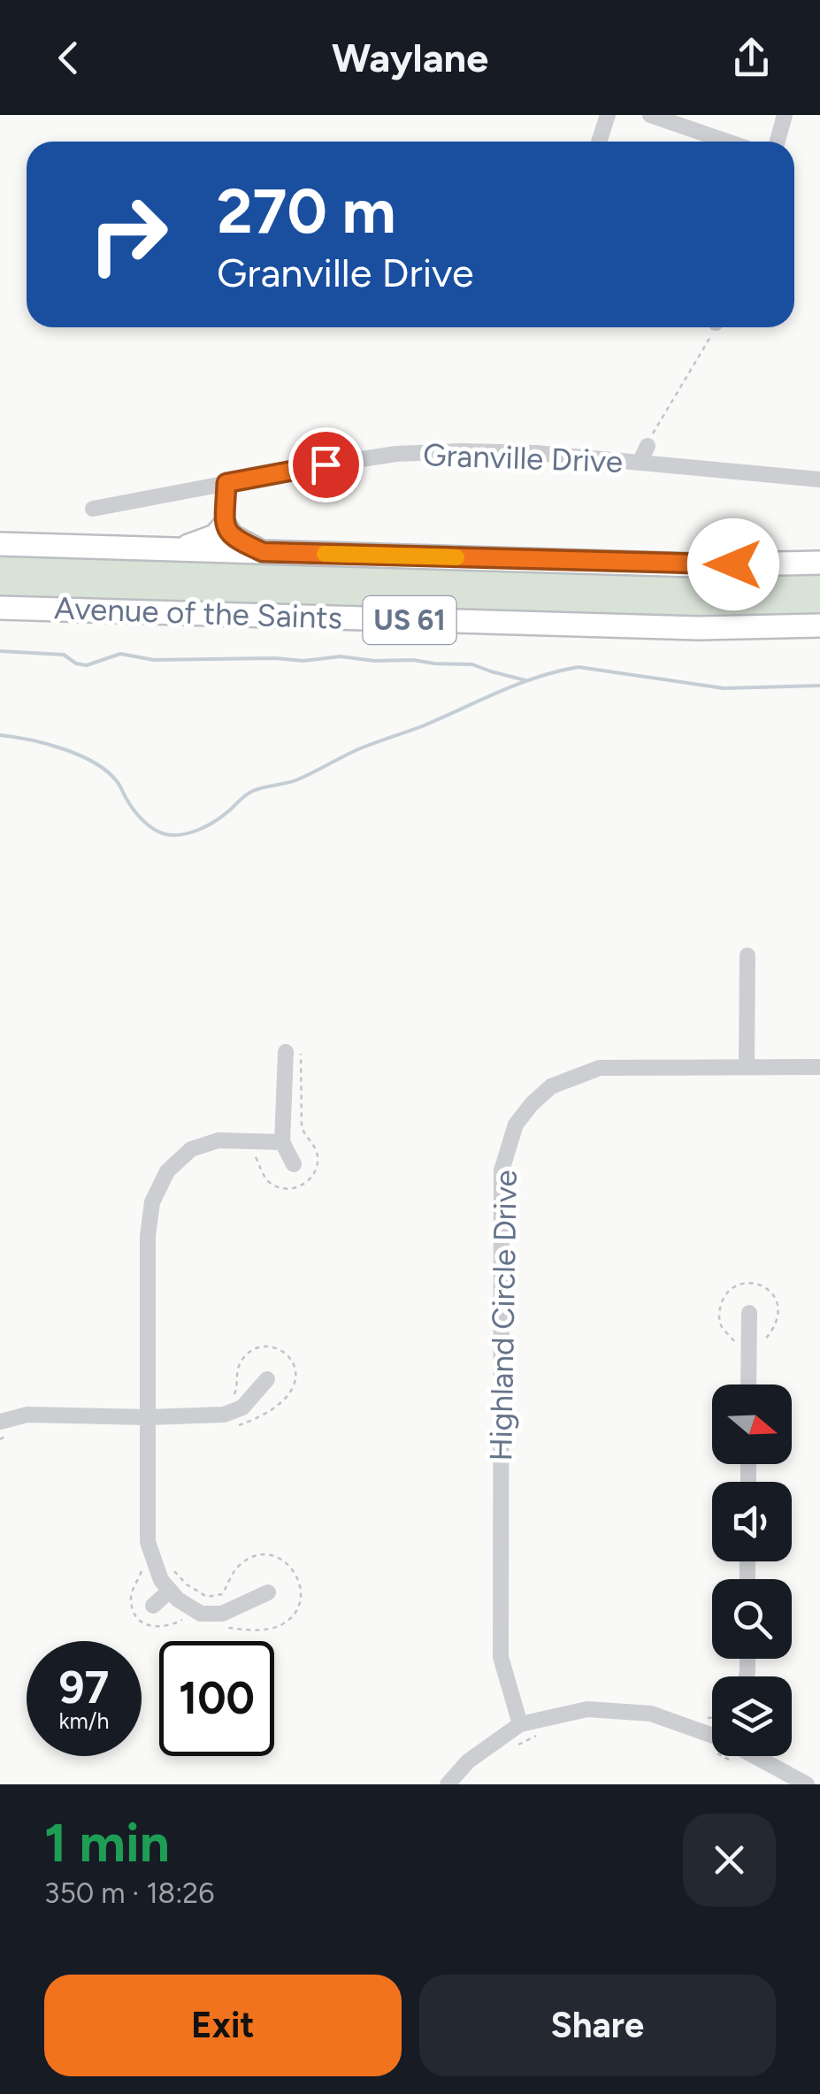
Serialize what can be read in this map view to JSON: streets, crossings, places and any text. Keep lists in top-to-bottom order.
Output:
{
  "streets": {
    "highway": ["Avenue of the Saints", "US 61"],
    "street": ["Granville Drive", "Highland Circle Drive"]
  },
  "north": "right",
  "page": {
    "header": "Waylane",
    "turn": ["270 m", "Granville Drive"],
    "speed": "97 km/h",
    "limit": "100",
    "heading": ["1 min", "350 m · 18:26"],
    "buttons": ["Exit", "Share"]
  }
}
